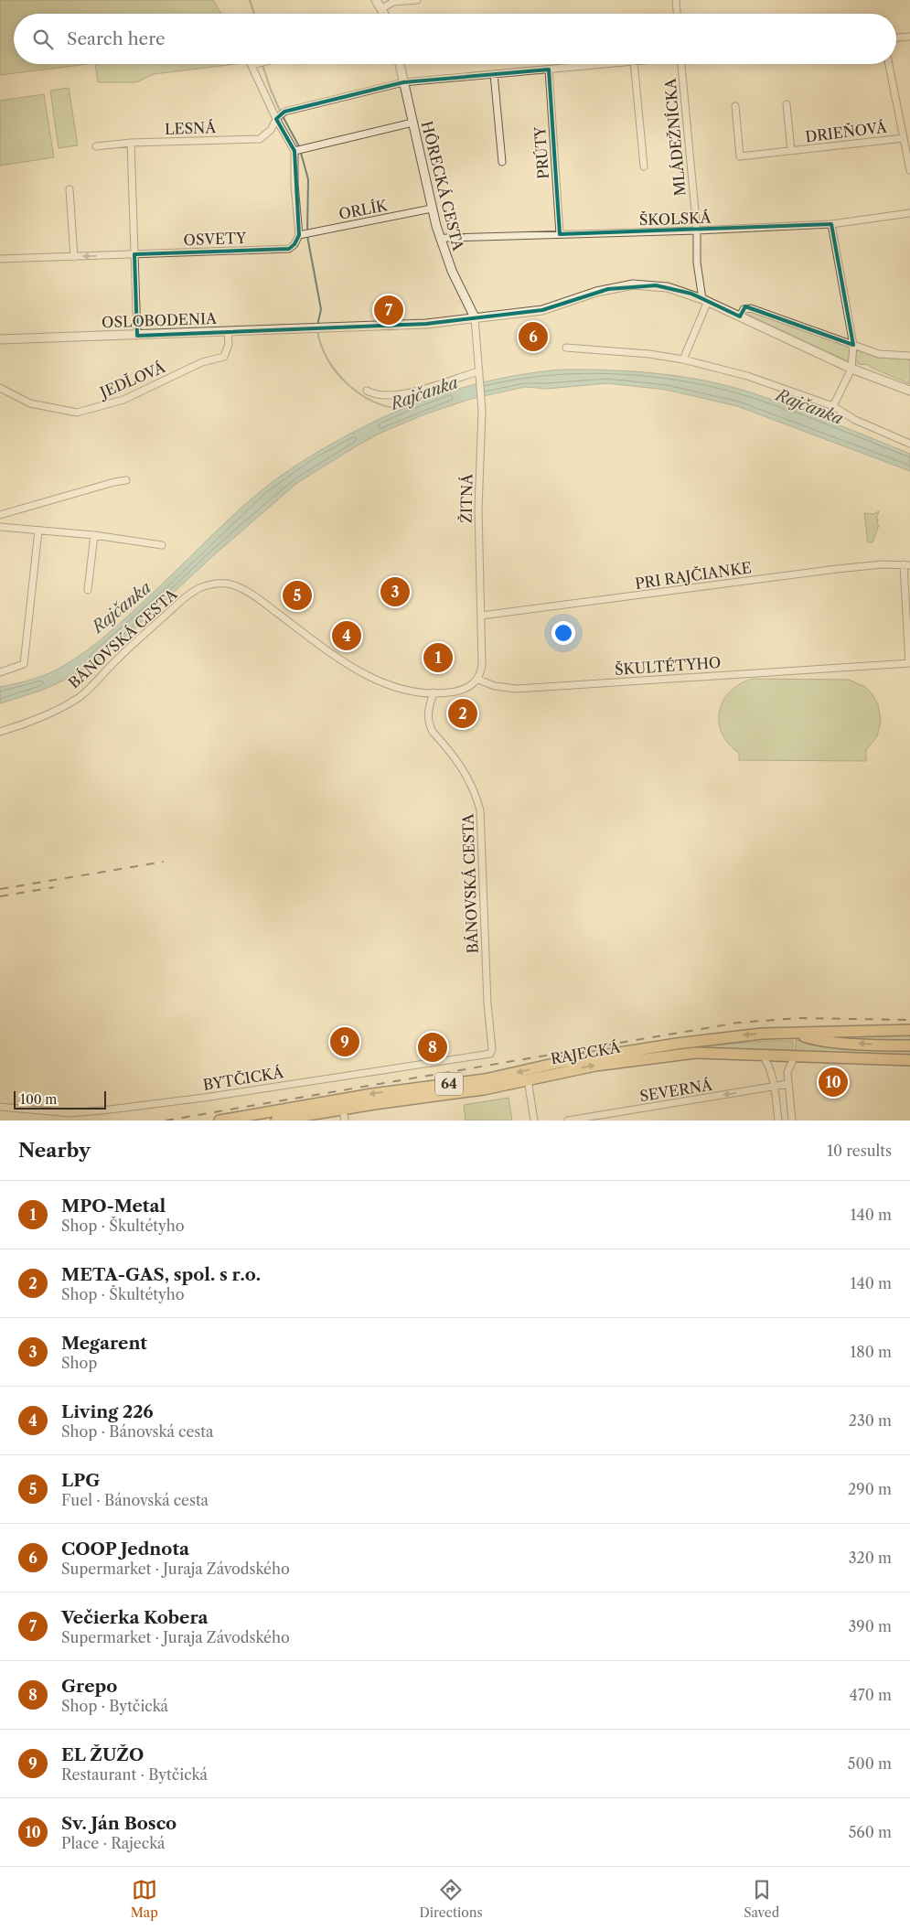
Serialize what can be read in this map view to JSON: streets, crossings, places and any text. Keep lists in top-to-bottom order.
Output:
{
  "streets": {
    "main road": ["RAJECKÁ", "64"],
    "street": [
      "LESNÁ",
      "DRIEŇOVÁ",
      "MLÁDEŽNÍCKA",
      "PRÚTY",
      "HÔRECKÁ CESTA",
      "ORLÍK",
      "ŠKOLSKÁ",
      "OSVETY",
      "OSLOBODENIA",
      "JEDĽOVÁ",
      "ŽITNÁ",
      "PRI RAJČIANKE",
      "BÁNOVSKÁ CESTA",
      "ŠKULTÉTYHO",
      "BYTČICKÁ",
      "SEVERNÁ"
    ]
  },
  "crossings": [
    ["MLÁDEŽNÍCKA", "ŠKOLSKÁ"],
    ["MLÁDEŽNÍCKA", "OSLOBODENIA"],
    ["PRÚTY", "ŠKOLSKÁ"],
    ["HÔRECKÁ CESTA", "ORLÍK"],
    ["HÔRECKÁ CESTA", "ŠKOLSKÁ"],
    ["HÔRECKÁ CESTA", "OSLOBODENIA"],
    ["HÔRECKÁ CESTA", "ŽITNÁ"],
    ["ORLÍK", "OSVETY"],
    ["OSLOBODENIA", "JEDĽOVÁ"],
    ["OSLOBODENIA", "ŽITNÁ"],
    ["ŽITNÁ", "PRI RAJČIANKE"],
    ["ŽITNÁ", "ŠKULTÉTYHO"],
    ["PRI RAJČIANKE", "ŠKULTÉTYHO"],
    ["BÁNOVSKÁ CESTA", "BYTČICKÁ"]
  ],
  "one_way": ["SEVERNÁ"],
  "water": ["Rajčanka"],
  "scale_bar": "100 m",
  "page": {
    "search": "Search here",
    "pins": [
      "7",
      "6",
      "3",
      "5",
      "4",
      "1",
      "2",
      "9",
      "8",
      "10"
    ],
    "scale": "100 m",
    "heading": ["Nearby", "10 results"],
    "list": [
      {
        "mark": "1",
        "name": "MPO-Metal",
        "note": "Shop · Škultétyho",
        "value": "140 m"
      },
      {
        "mark": "2",
        "name": "META-GAS, spol. s r.o.",
        "note": "Shop · Škultétyho",
        "value": "140 m"
      },
      {
        "mark": "3",
        "name": "Megarent",
        "note": "Shop",
        "value": "180 m"
      },
      {
        "mark": "4",
        "name": "Living 226",
        "note": "Shop · Bánovská cesta",
        "value": "230 m"
      },
      {
        "mark": "5",
        "name": "LPG",
        "note": "Fuel · Bánovská cesta",
        "value": "290 m"
      },
      {
        "mark": "6",
        "name": "COOP Jednota",
        "note": "Supermarket · Juraja Závodského",
        "value": "320 m"
      },
      {
        "mark": "7",
        "name": "Večierka Kobera",
        "note": "Supermarket · Juraja Závodského",
        "value": "390 m"
      },
      {
        "mark": "8",
        "name": "Grepo",
        "note": "Shop · Bytčická",
        "value": "470 m"
      },
      {
        "mark": "9",
        "name": "EL ŽUŽO",
        "note": "Restaurant · Bytčická",
        "value": "500 m"
      },
      {
        "mark": "10",
        "name": "Sv. Ján Bosco",
        "note": "Place · Rajecká",
        "value": "560 m"
      }
    ],
    "nav": ["Map", "Directions", "Saved"]
  }
}
